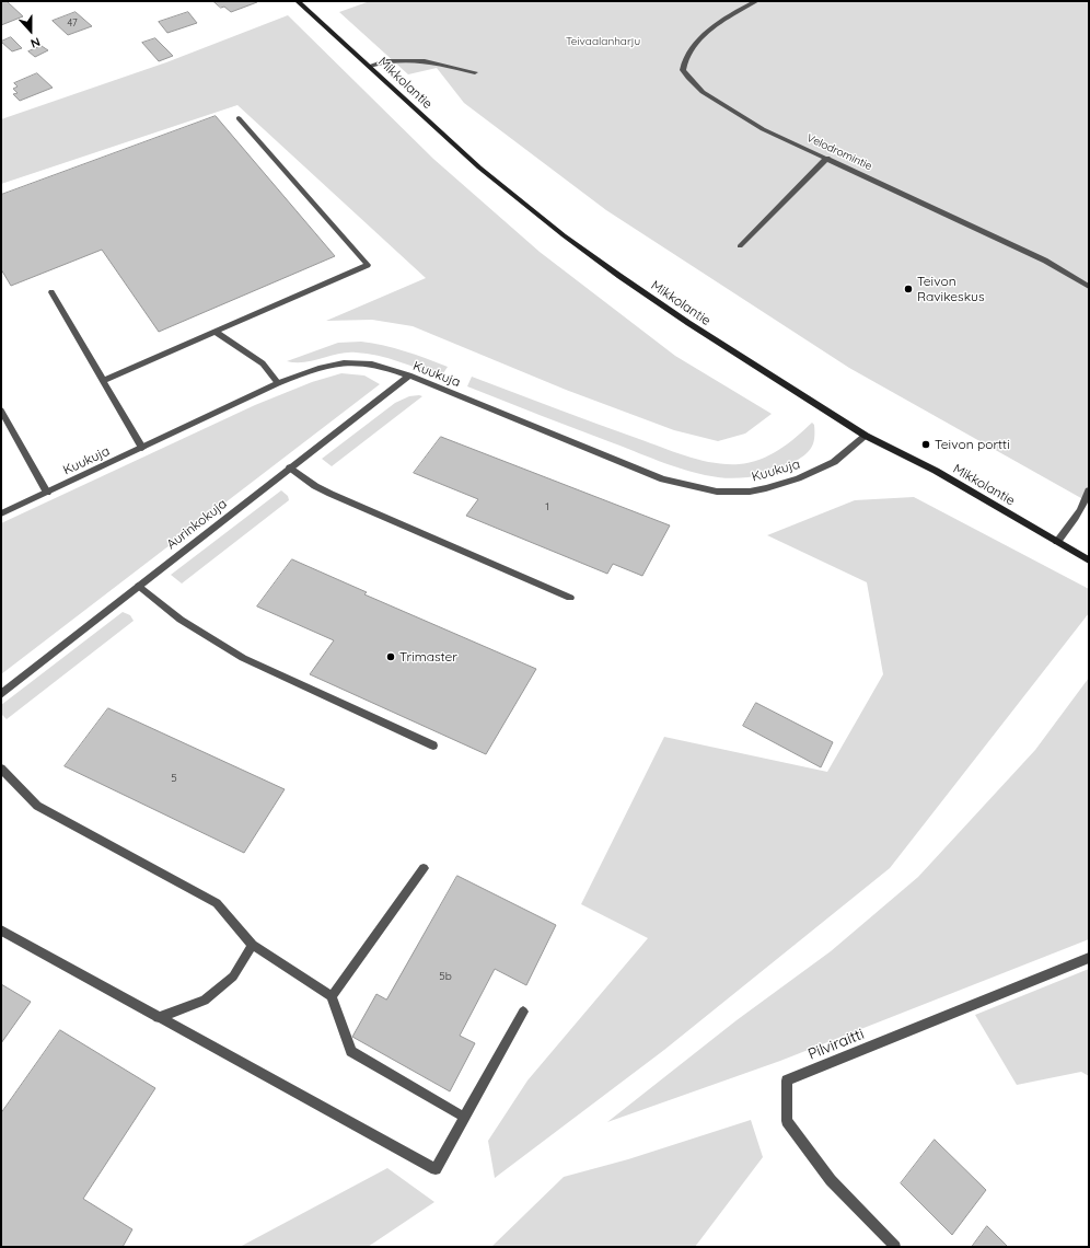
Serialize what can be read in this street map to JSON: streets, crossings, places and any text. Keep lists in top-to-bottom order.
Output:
{
  "streets": {
    "main road": ["Mikkolantie"],
    "street": [
      "Velodromintie",
      "Kuukuja",
      "Aurinkokuja",
      "Pilviraitti"
    ]
  },
  "crossings": [
    ["Mikkolantie", "Kuukuja"],
    ["Kuukuja", "Aurinkokuja"]
  ],
  "parks": ["Teivaalanharju"],
  "places": ["Teivon Ravikeskus", "Teivon portti", "Trimaster"],
  "house_numbers": [
    "47",
    "1",
    "5",
    "5b"
  ],
  "north": "bottom"
}
